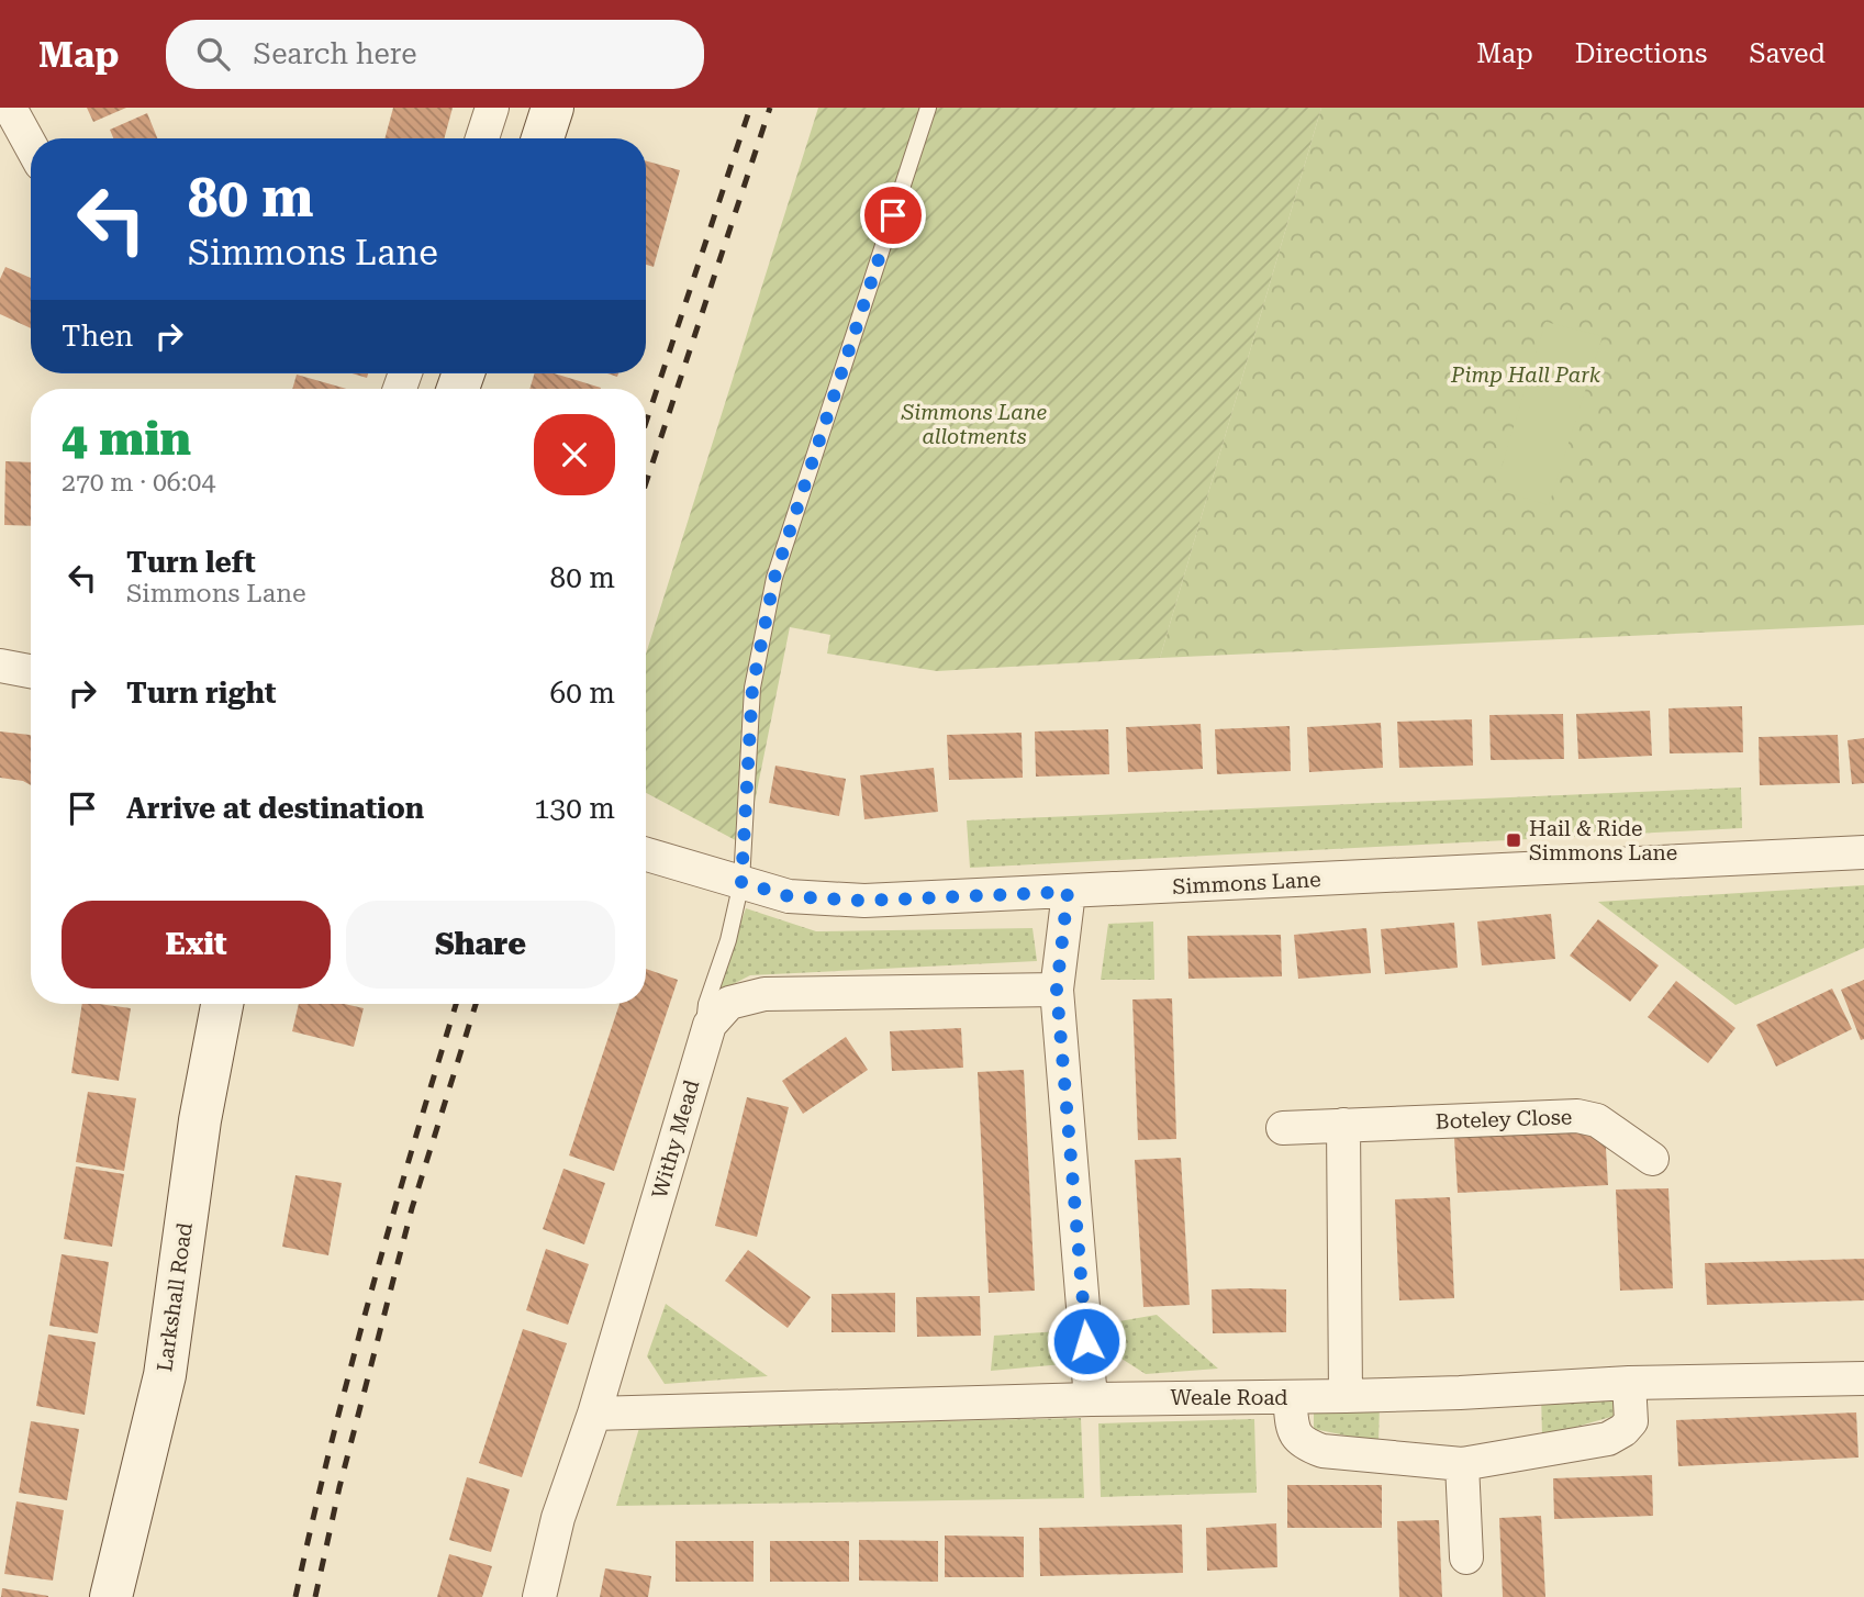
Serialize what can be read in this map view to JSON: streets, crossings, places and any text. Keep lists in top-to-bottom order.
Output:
{
  "streets": {
    "main road": ["Larkshall Road"],
    "street": [
      "Simmons Lane",
      "Boteley Close",
      "Withy Mead",
      "Weale Road"
    ]
  },
  "crossings": [
    ["Withy Mead", "Weale Road"]
  ],
  "parks": ["Pimp Hall Park", "Simmons Lane allotments"],
  "places": {
    "transit": ["Hail & Ride Simmons Lane"]
  },
  "page": {
    "header": "Map",
    "search": "Search here",
    "nav": ["Map", "Directions", "Saved"],
    "turn": ["80 m", "Simmons Lane"],
    "then": "Then",
    "heading": ["4 min", "270 m · 06:04"],
    "list": [
      {
        "name": "Turn left",
        "note": "Simmons Lane",
        "value": "80 m"
      },
      {
        "name": "Turn right",
        "value": "60 m"
      },
      {
        "name": "Arrive at destination",
        "value": "130 m"
      }
    ],
    "buttons": ["Exit", "Share"]
  }
}
